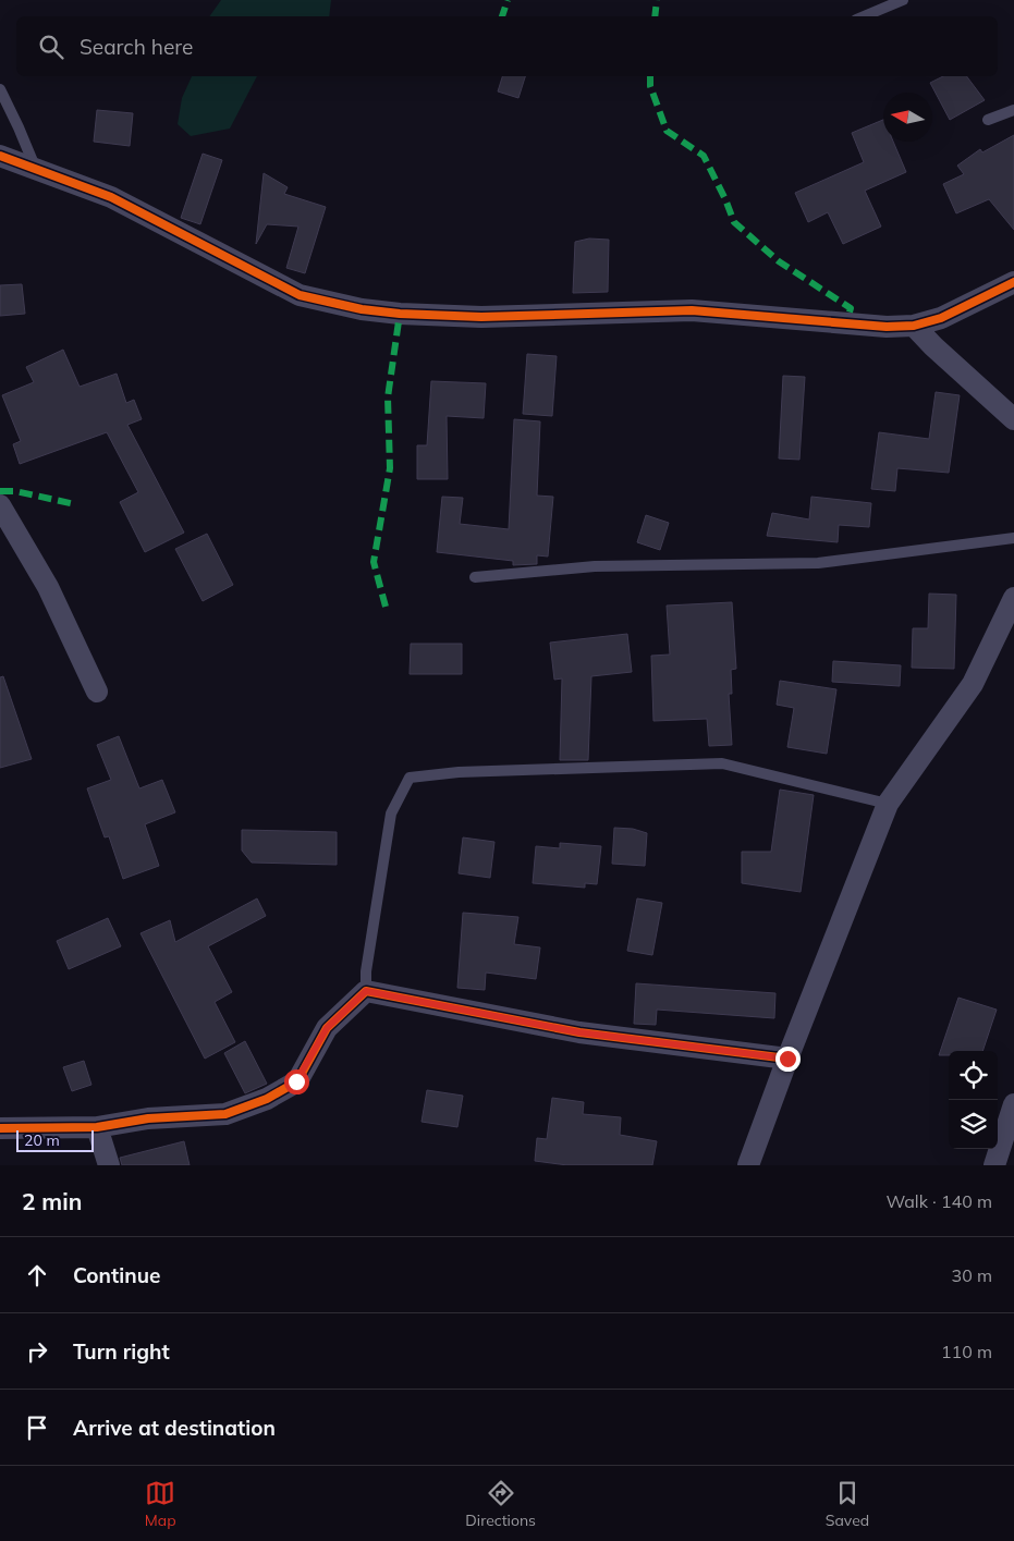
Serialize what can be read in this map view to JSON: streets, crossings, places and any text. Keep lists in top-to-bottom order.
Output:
{
  "scale_bar": "20 m",
  "north": "left",
  "page": {
    "search": "Search here",
    "scale": "20 m",
    "heading": ["2 min", "Walk · 140 m"],
    "list": [
      ["Continue", "30 m"],
      ["Turn right", "110 m"],
      "Arrive at destination"
    ],
    "nav": ["Map", "Directions", "Saved"]
  }
}
